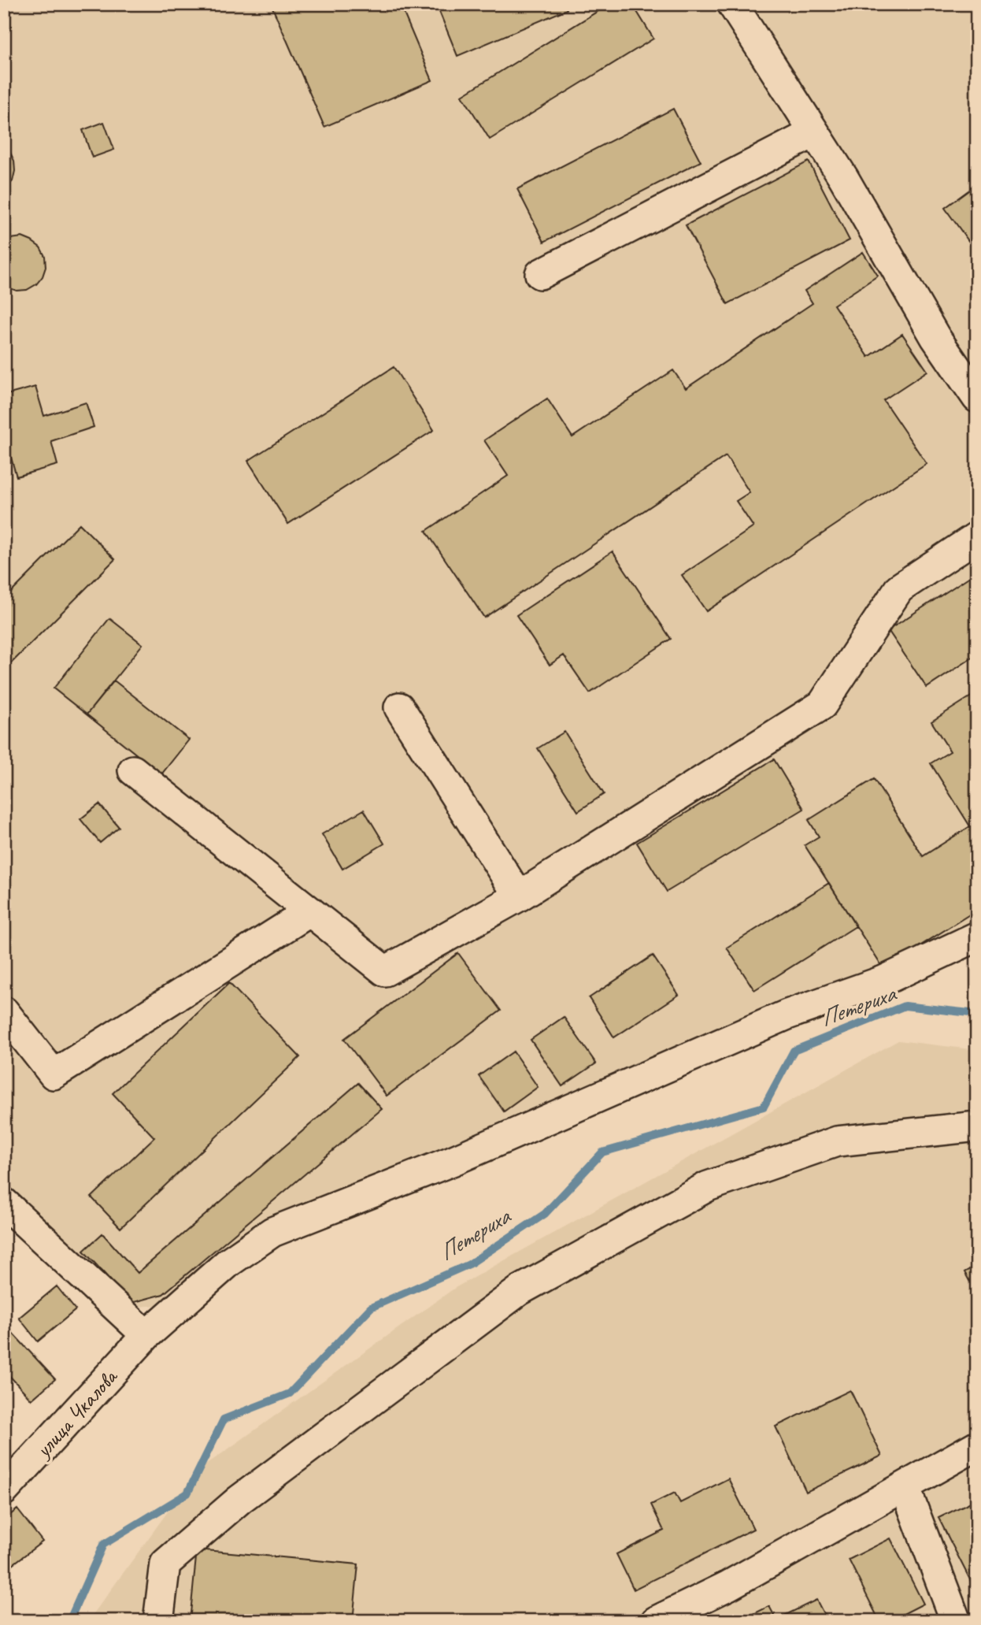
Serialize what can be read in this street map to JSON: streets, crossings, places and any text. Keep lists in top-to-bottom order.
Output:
{
  "streets": {
    "street": ["улица Чкалова"]
  },
  "water": ["Петериха"]
}
